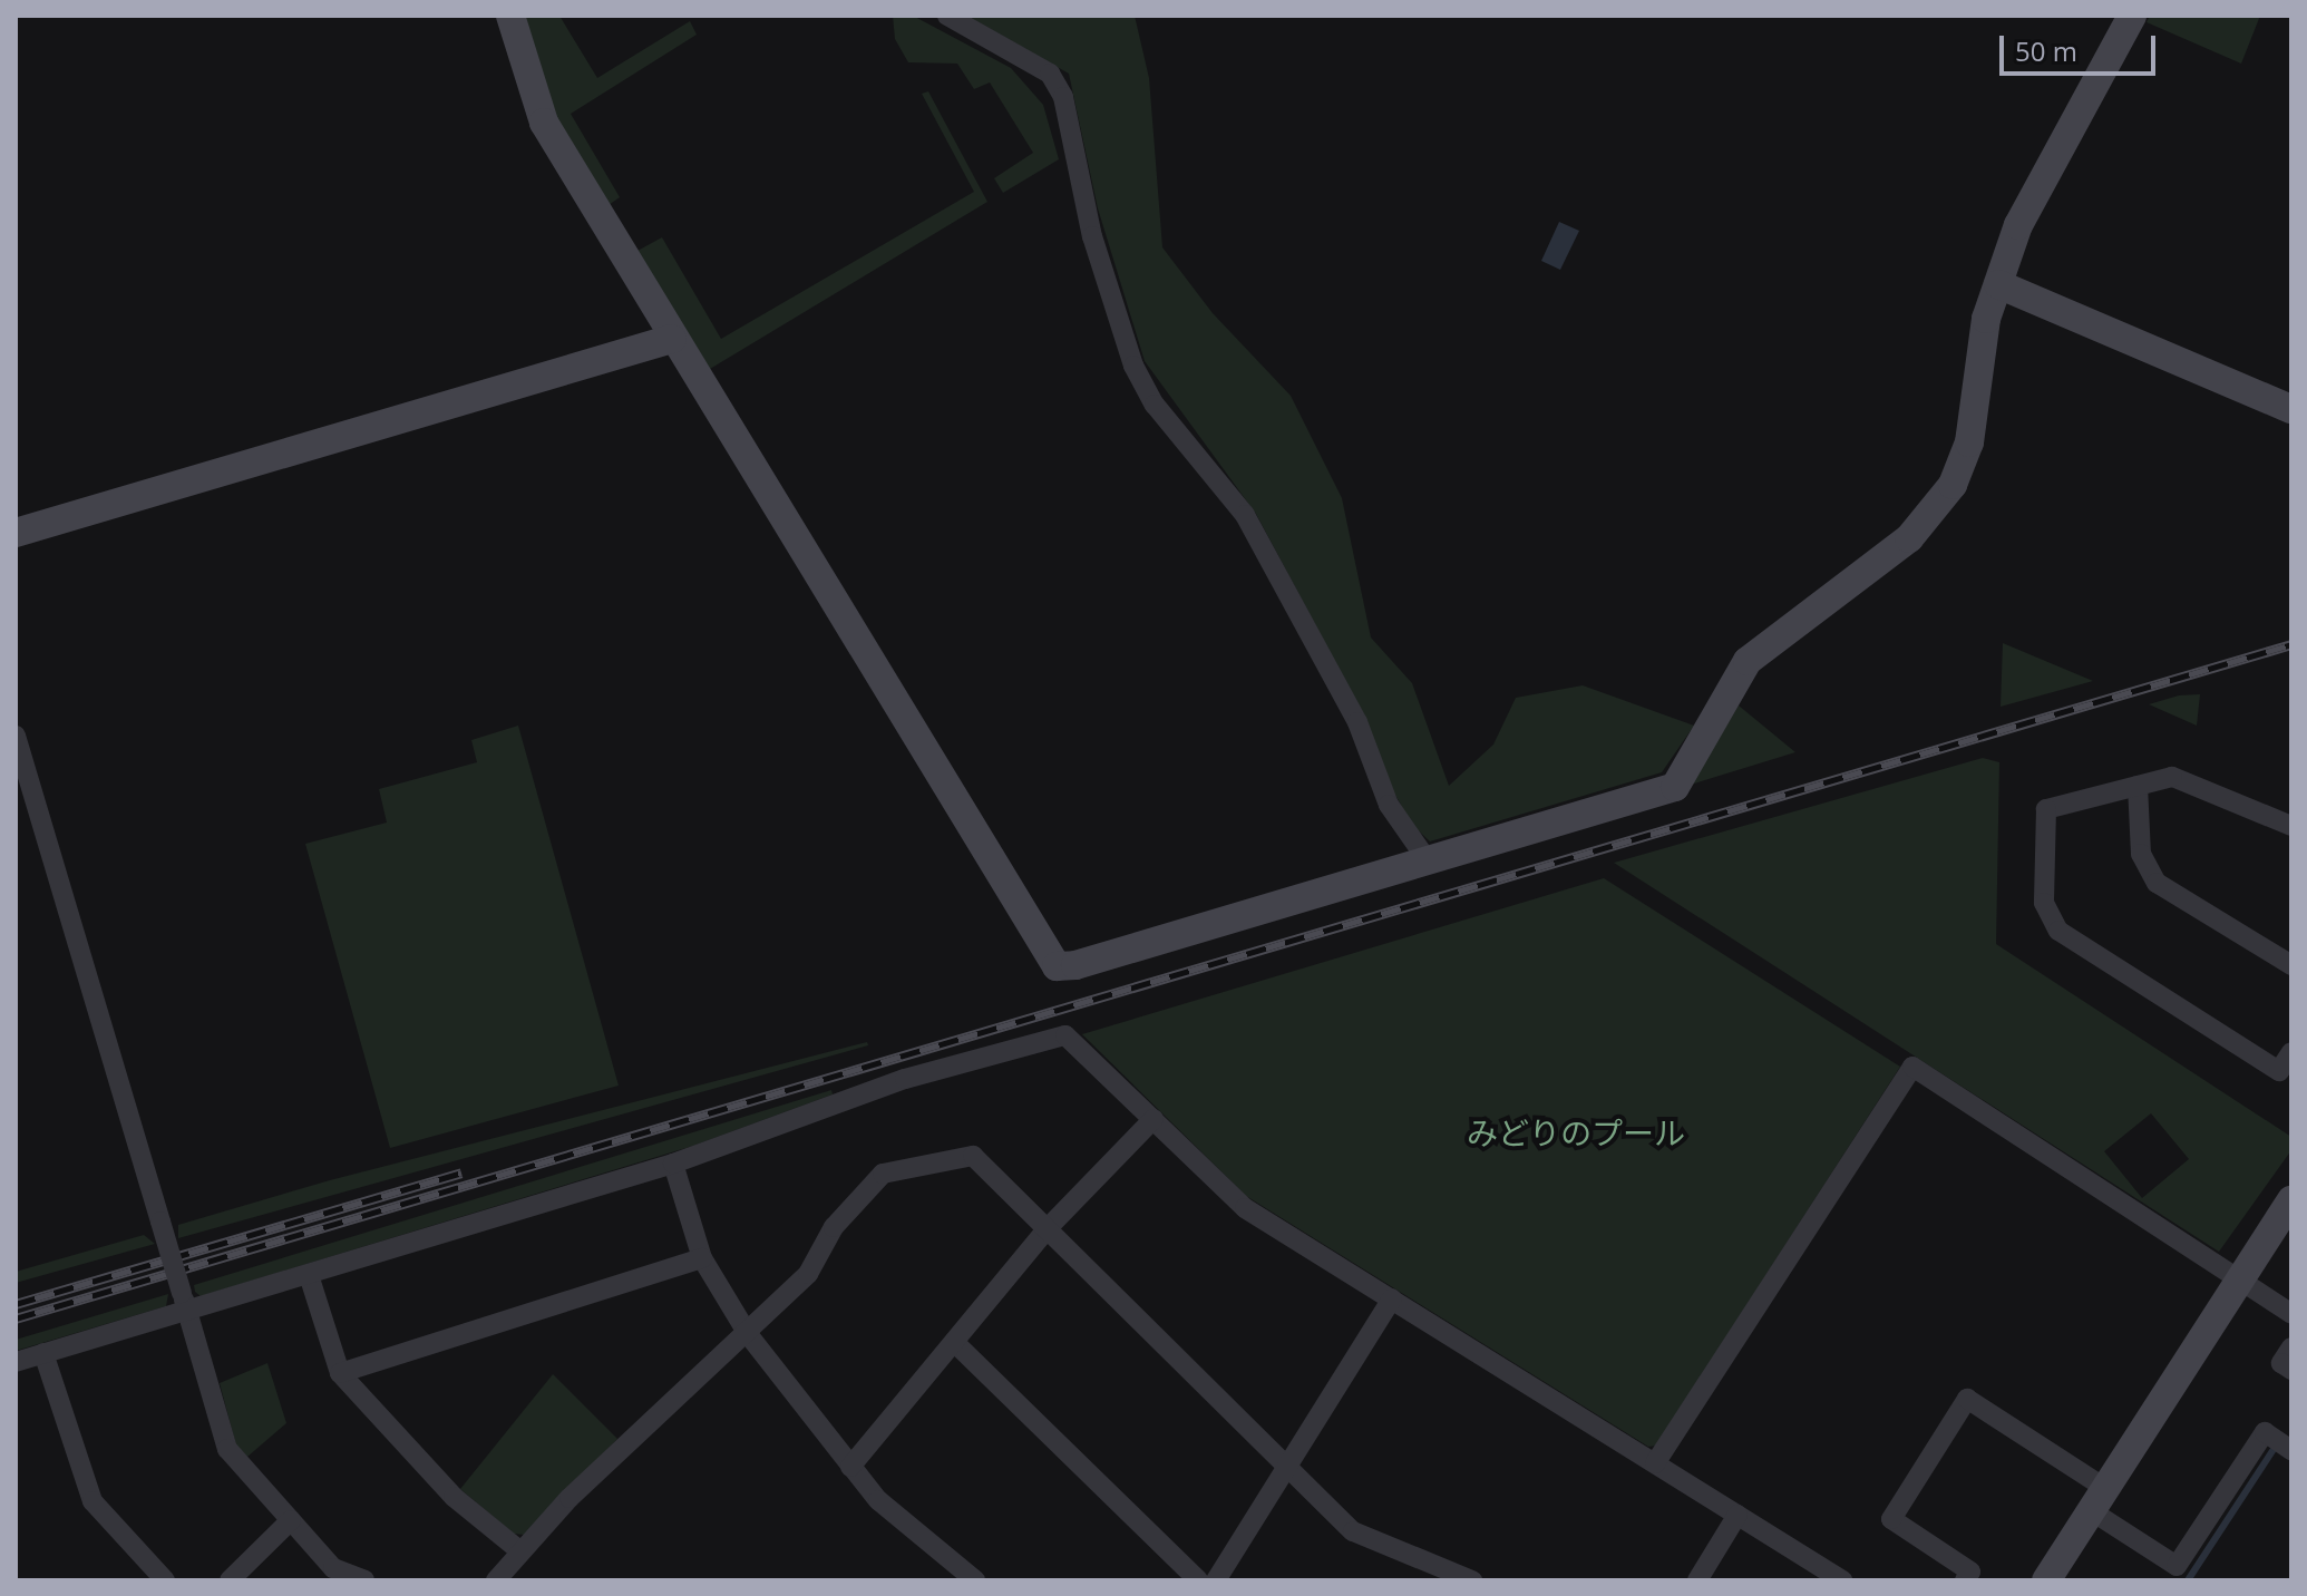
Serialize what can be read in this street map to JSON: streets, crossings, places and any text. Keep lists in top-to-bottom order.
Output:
{
  "parks": ["みどりのプール"],
  "scale_bar": "50 m"
}
